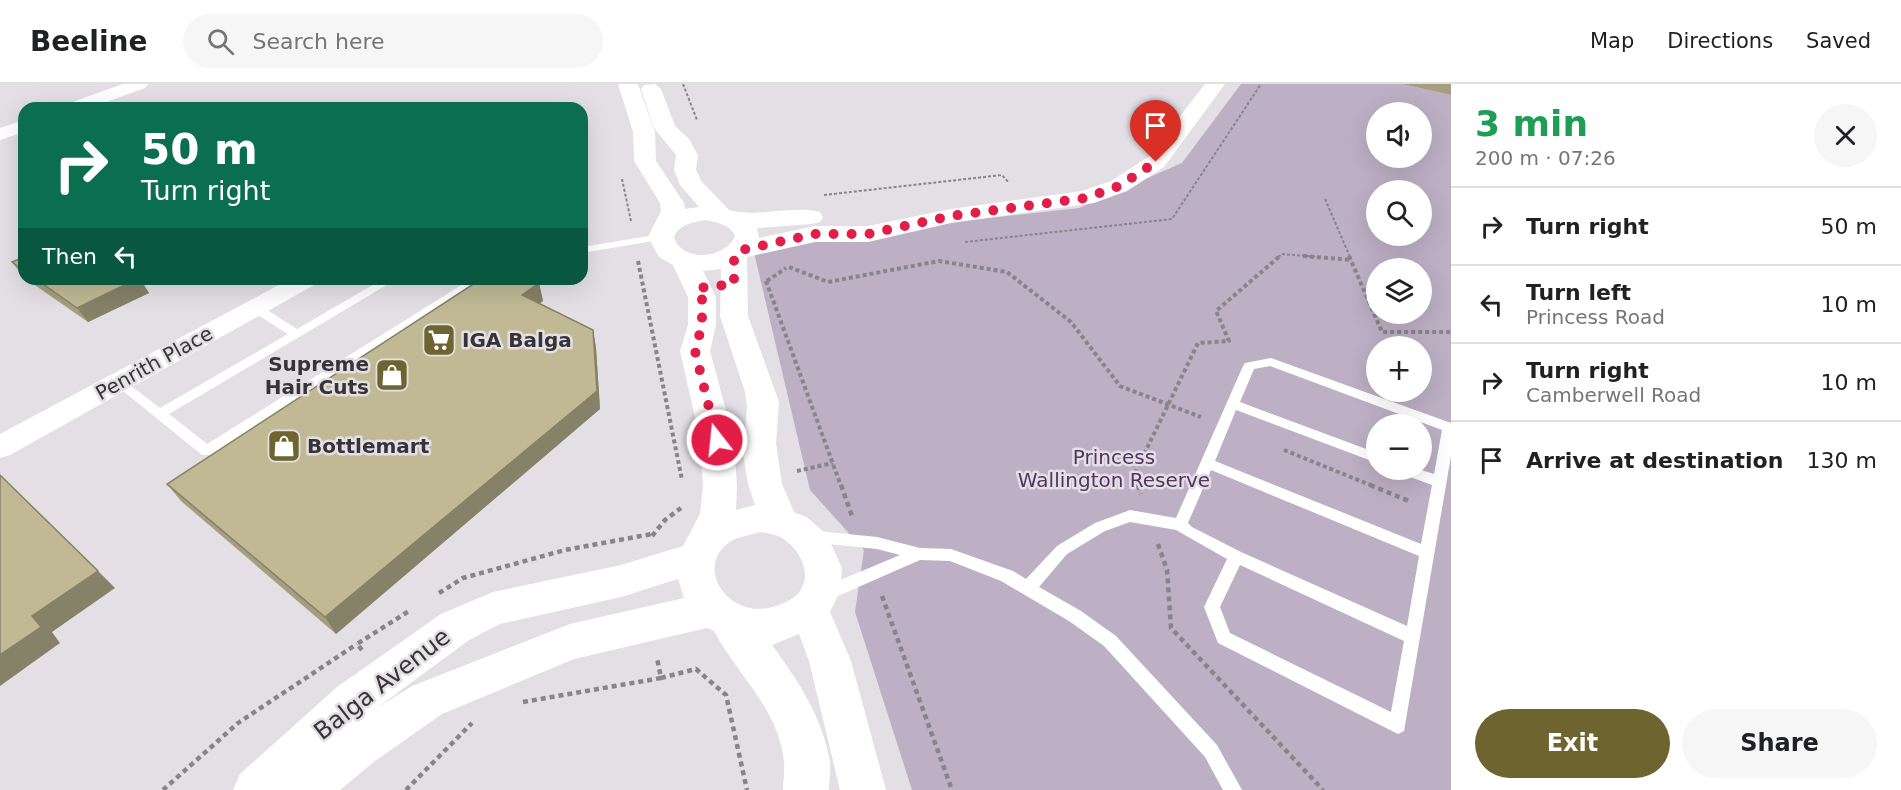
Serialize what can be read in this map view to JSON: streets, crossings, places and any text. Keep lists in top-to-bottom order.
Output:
{
  "streets": {
    "main road": ["Balga Avenue"],
    "street": ["Penrith Place"]
  },
  "parks": ["Princess Wallington Reserve"],
  "places": {
    "supermarket": ["IGA Balga"],
    "shop": ["Supreme Hair Cuts", "Bottlemart"]
  },
  "page": {
    "header": "Beeline",
    "search": "Search here",
    "nav": ["Map", "Directions", "Saved"],
    "heading": ["3 min", "200 m · 07:26"],
    "map_buttons": ["+", "−"],
    "turn": ["50 m", "Turn right"],
    "list": [
      {
        "name": "Turn right",
        "value": "50 m"
      },
      {
        "name": "Turn left",
        "note": "Princess Road",
        "value": "10 m"
      },
      {
        "name": "Turn right",
        "note": "Camberwell Road",
        "value": "10 m"
      },
      {
        "name": "Arrive at destination",
        "value": "130 m"
      }
    ],
    "then": "Then",
    "buttons": ["Exit", "Share"]
  }
}
